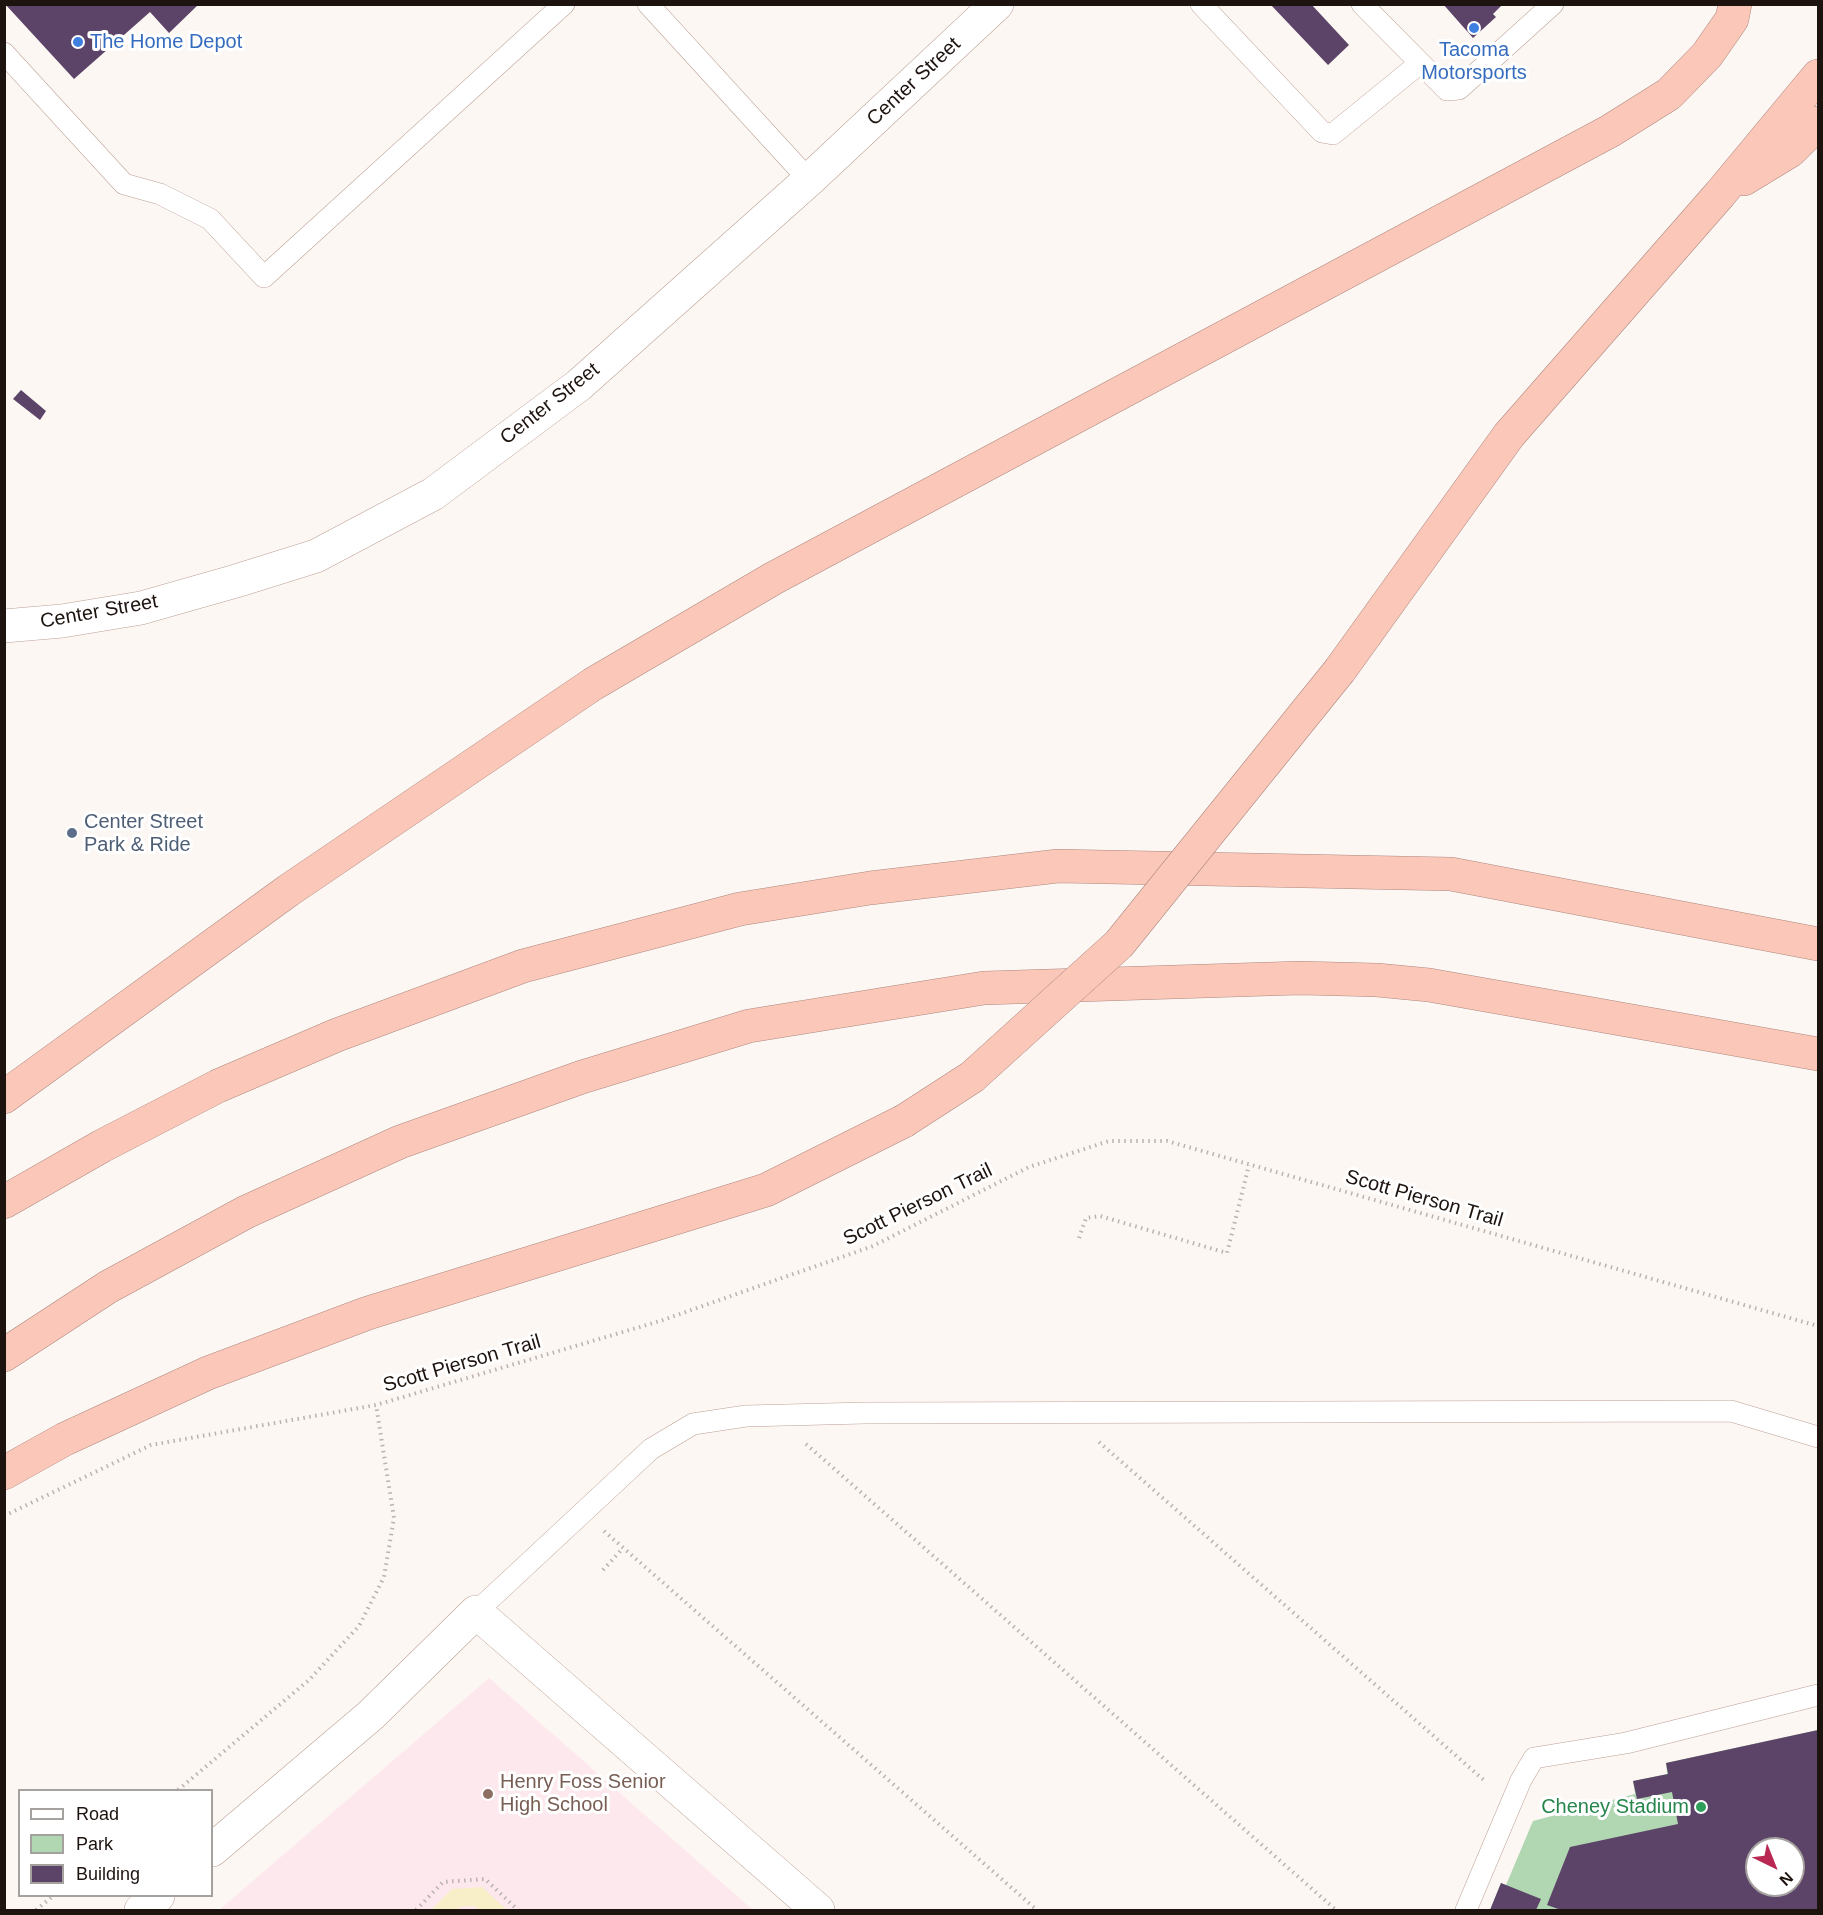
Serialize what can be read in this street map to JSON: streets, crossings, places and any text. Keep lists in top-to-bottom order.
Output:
{
  "streets": {
    "main road": ["Center Street"],
    "path": ["Scott Pierson Trail"]
  },
  "places": [
    "Tacoma Motorsports",
    "The Home Depot",
    "Center Street Park & Ride",
    "Henry Foss Senior High School",
    "Cheney Stadium"
  ],
  "legend": ["Road", "Park", "Building"],
  "north": "bottom right"
}
